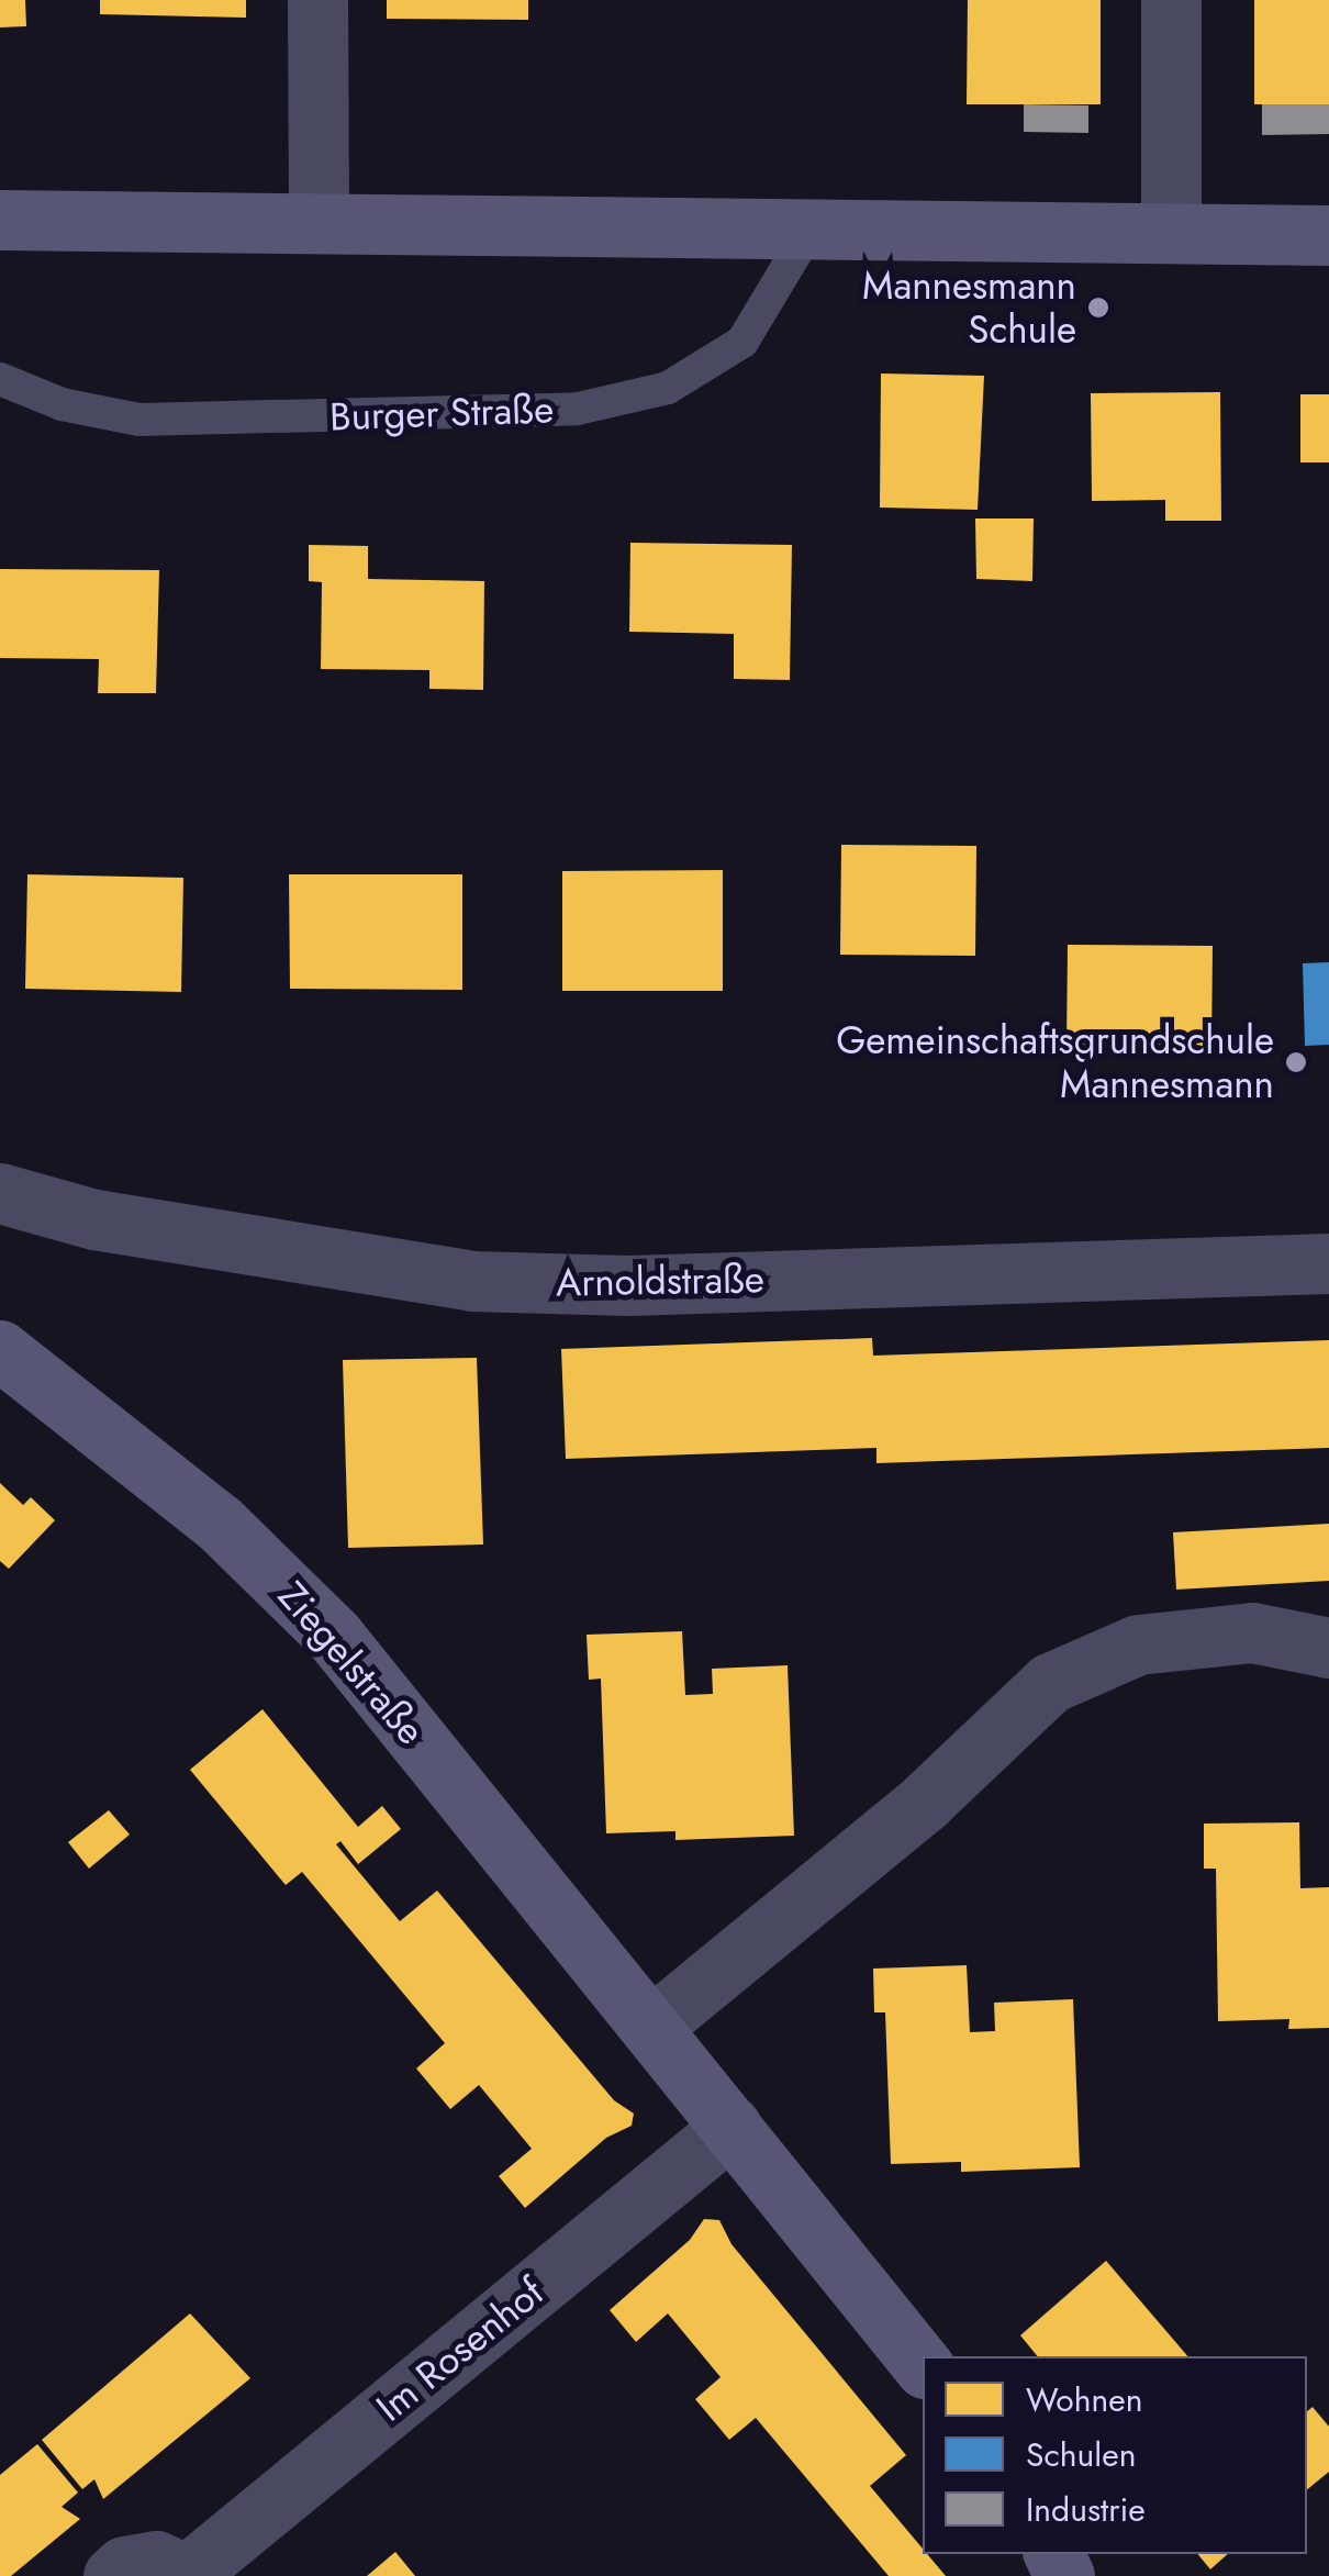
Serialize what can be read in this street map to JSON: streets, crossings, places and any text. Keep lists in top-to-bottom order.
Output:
{
  "streets": {
    "street": ["Arnoldstraße", "Ziegelstraße", "Im Rosenhof"],
    "lane": ["Burger Straße"]
  },
  "crossings": [
    ["Ziegelstraße", "Im Rosenhof"]
  ],
  "places": ["Mannesmann Schule", "Gemeinschaftsgrundschule Mannesmann"],
  "legend": ["Wohnen", "Schulen", "Industrie"]
}
